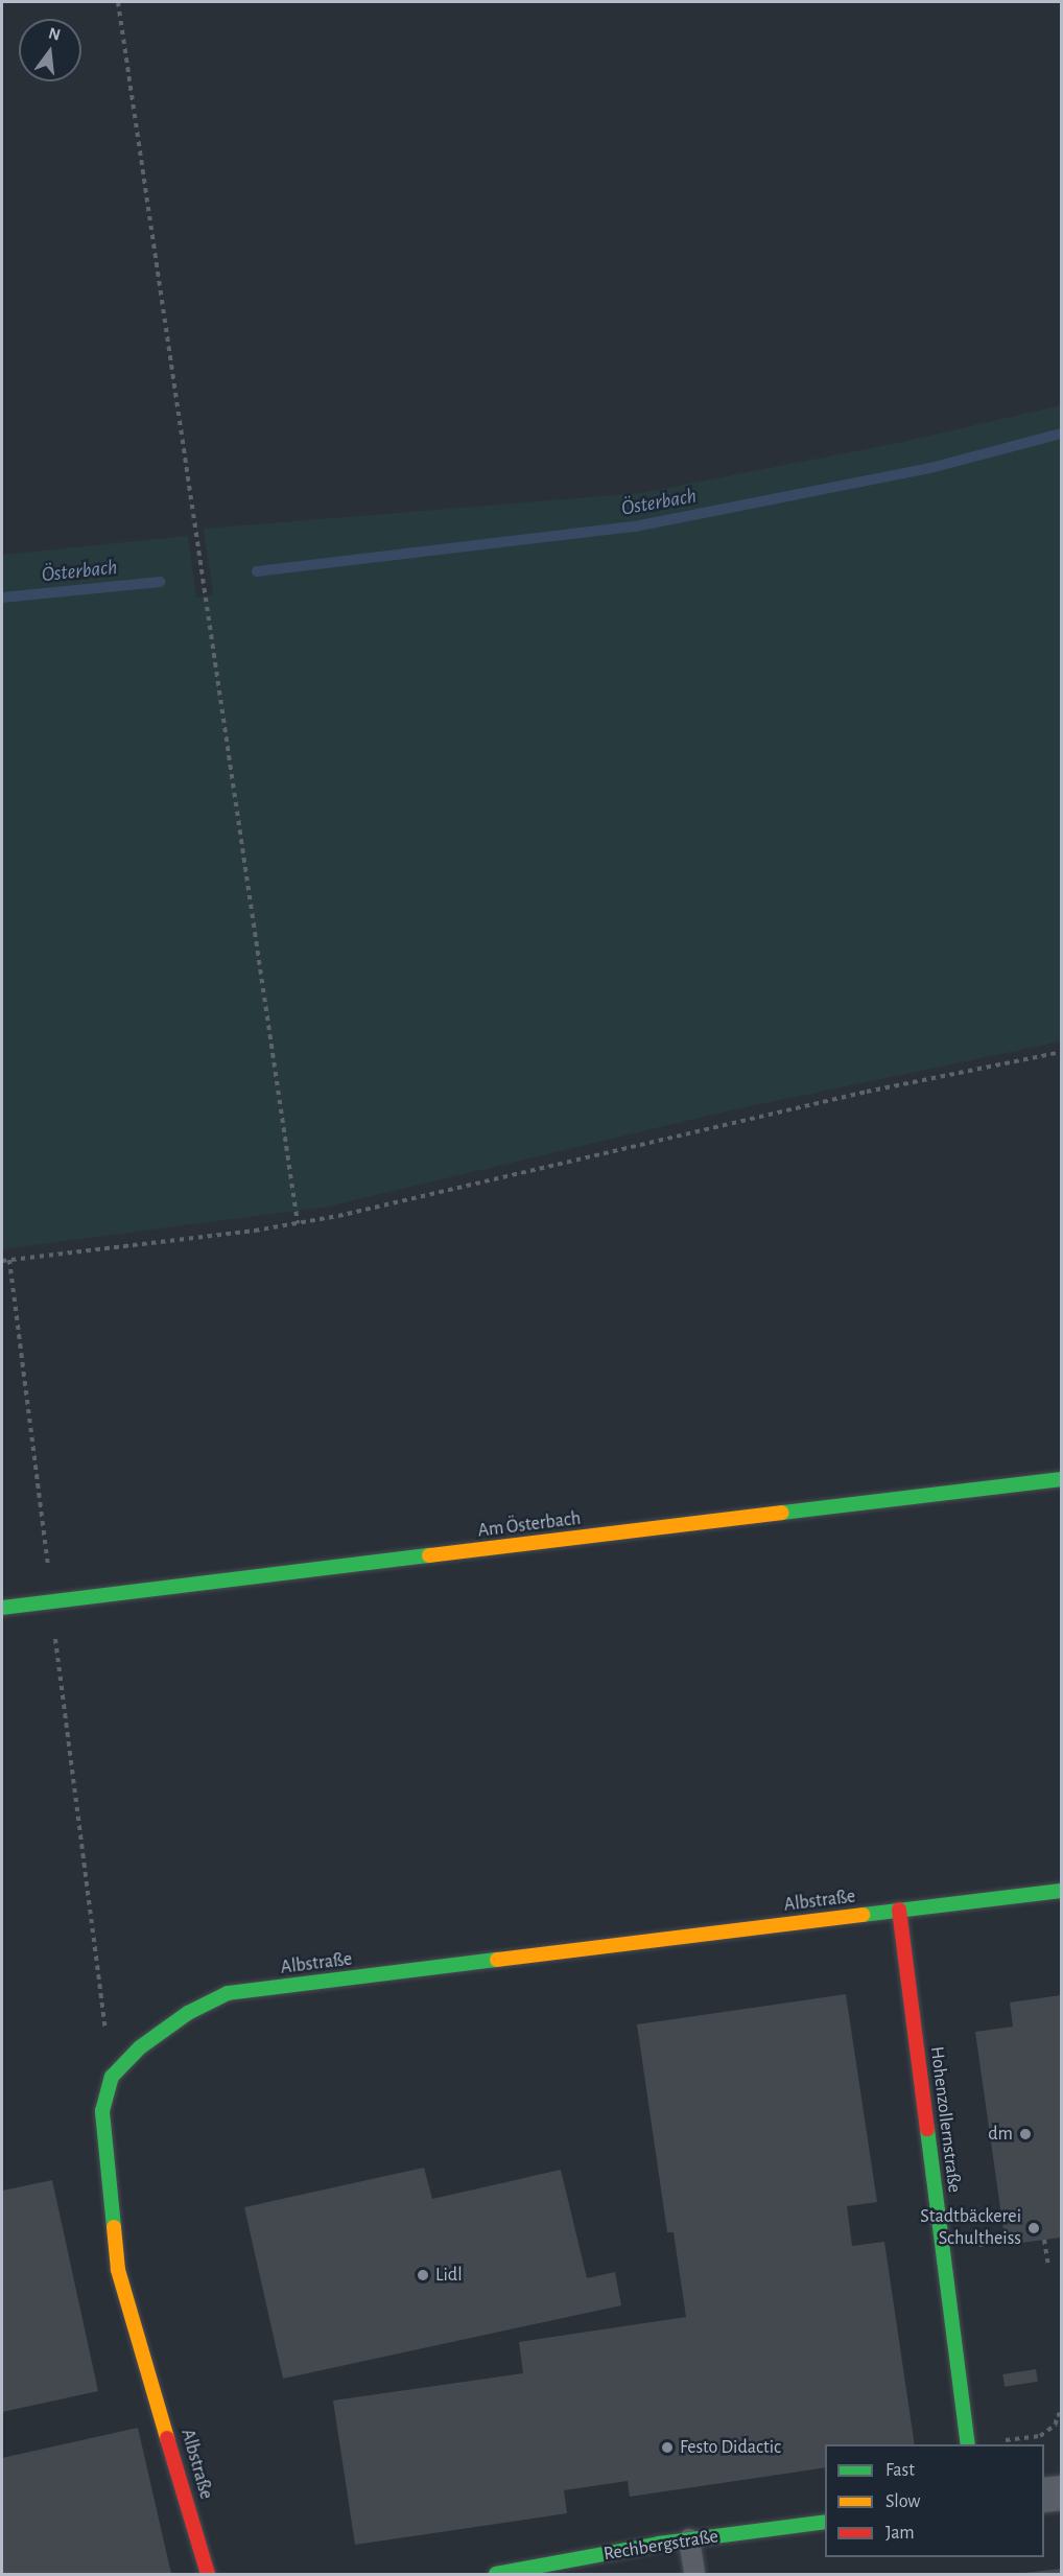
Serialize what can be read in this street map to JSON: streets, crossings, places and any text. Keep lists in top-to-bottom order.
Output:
{
  "streets": {
    "street": [
      "Am Österbach",
      "Albstraße",
      "Hohenzollernstraße",
      "Rechbergstraße"
    ]
  },
  "crossings": [
    ["Albstraße", "Hohenzollernstraße"]
  ],
  "water": ["Österbach"],
  "places": [
    "dm",
    "Stadtbäckerei Schultheiss",
    "Lidl",
    "Festo Didactic"
  ],
  "legend": ["Fast", "Slow", "Jam"],
  "north": "top"
}
